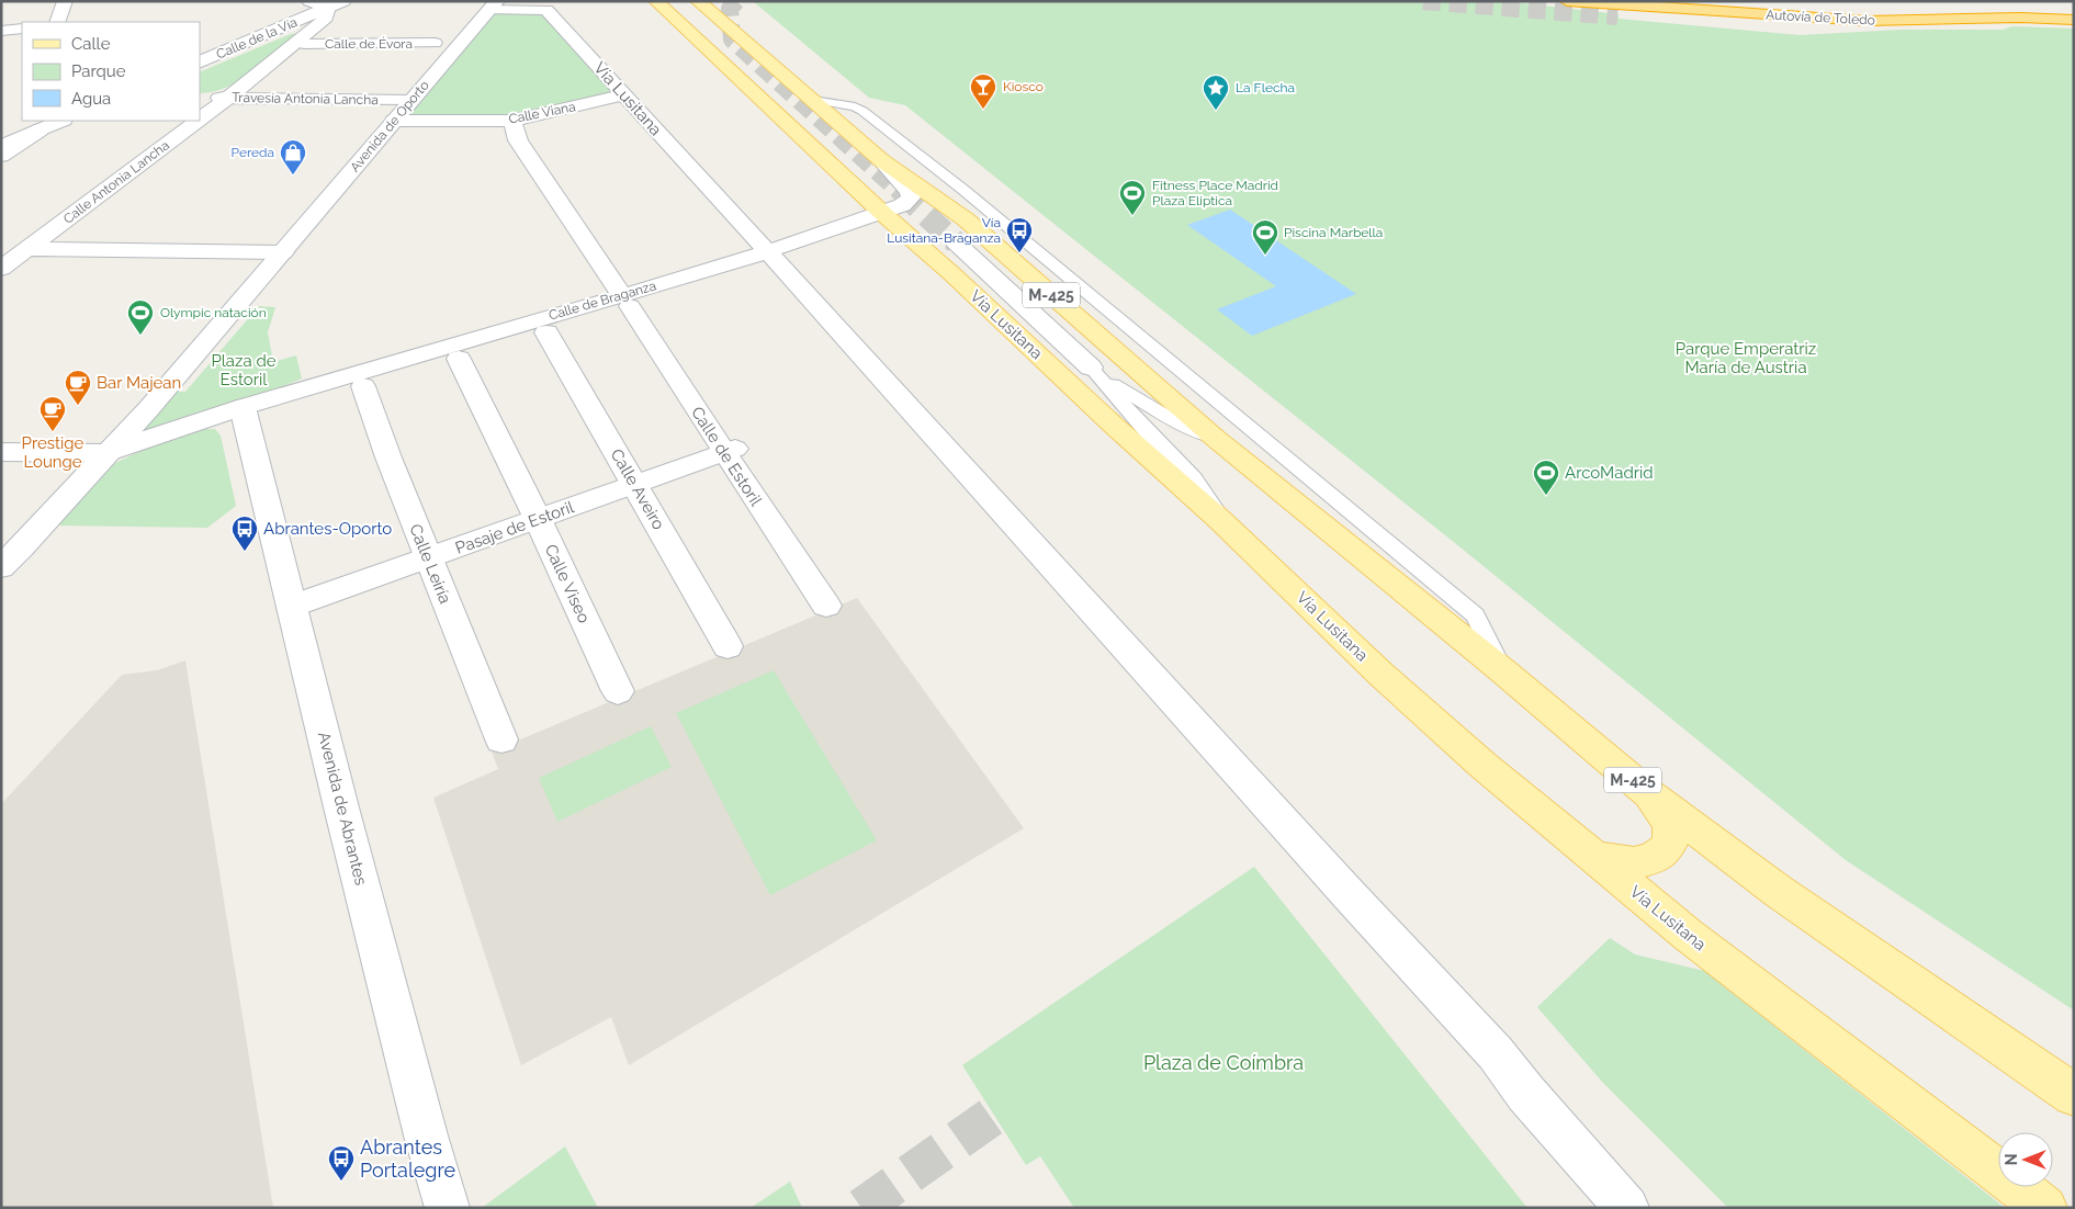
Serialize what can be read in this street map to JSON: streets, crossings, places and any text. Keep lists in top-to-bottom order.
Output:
{
  "streets": {
    "highway": ["Autovía de Toledo"],
    "main road": ["Vía Lusitana", "M-425"],
    "street": [
      "Calle de la Vía",
      "Calle de Évora",
      "Travesía Antonia Lancha",
      "Calle Viana",
      "Avenida de Oporto",
      "Calle Antonia Lancha",
      "Calle de Braganza",
      "Calle de Estoril",
      "Calle Aveiro",
      "Pasaje de Estoril",
      "Calle Leiría",
      "Calle Viseo",
      "Avenida de Abrantes"
    ]
  },
  "crossings": [
    ["Calle de la Vía", "Calle Antonia Lancha"],
    ["Travesía Antonia Lancha", "Avenida de Oporto"],
    ["Travesía Antonia Lancha", "Calle Antonia Lancha"],
    ["Vía Lusitana", "Calle Viana"],
    ["Vía Lusitana", "Avenida de Oporto"],
    ["Vía Lusitana", "Calle de Braganza"],
    ["Calle Viana", "Avenida de Oporto"],
    ["Avenida de Oporto", "Calle de Braganza"],
    ["Avenida de Oporto", "Avenida de Abrantes"],
    ["M-425", "Calle de Braganza"],
    ["Calle de Braganza", "Calle de Estoril"],
    ["Calle de Braganza", "Avenida de Abrantes"],
    ["Calle de Estoril", "Pasaje de Estoril"],
    ["Calle Aveiro", "Pasaje de Estoril"],
    ["Pasaje de Estoril", "Calle Leiría"],
    ["Pasaje de Estoril", "Calle Viseo"],
    ["Pasaje de Estoril", "Avenida de Abrantes"]
  ],
  "parks": ["Parque Emperatriz María de Austria", "Plaza de Estoril", "Plaza de Coímbra"],
  "places": {
    "bar": ["Kiosco"],
    "place": ["La Flecha"],
    "shop": ["Pereda"],
    "sports": [
      "Fitness Place Madrid Plaza Eliptica",
      "Piscina Marbella",
      "Olympic natación",
      "ArcoMadrid"
    ],
    "bus stop": ["Vía Lusitana-Braganza", "Abrantes-Oporto", "Abrantes Portalegre"],
    "cafe": ["Bar Majean", "Prestige Lounge"]
  },
  "legend": ["Calle", "Parque", "Agua"],
  "north": "left"
}
